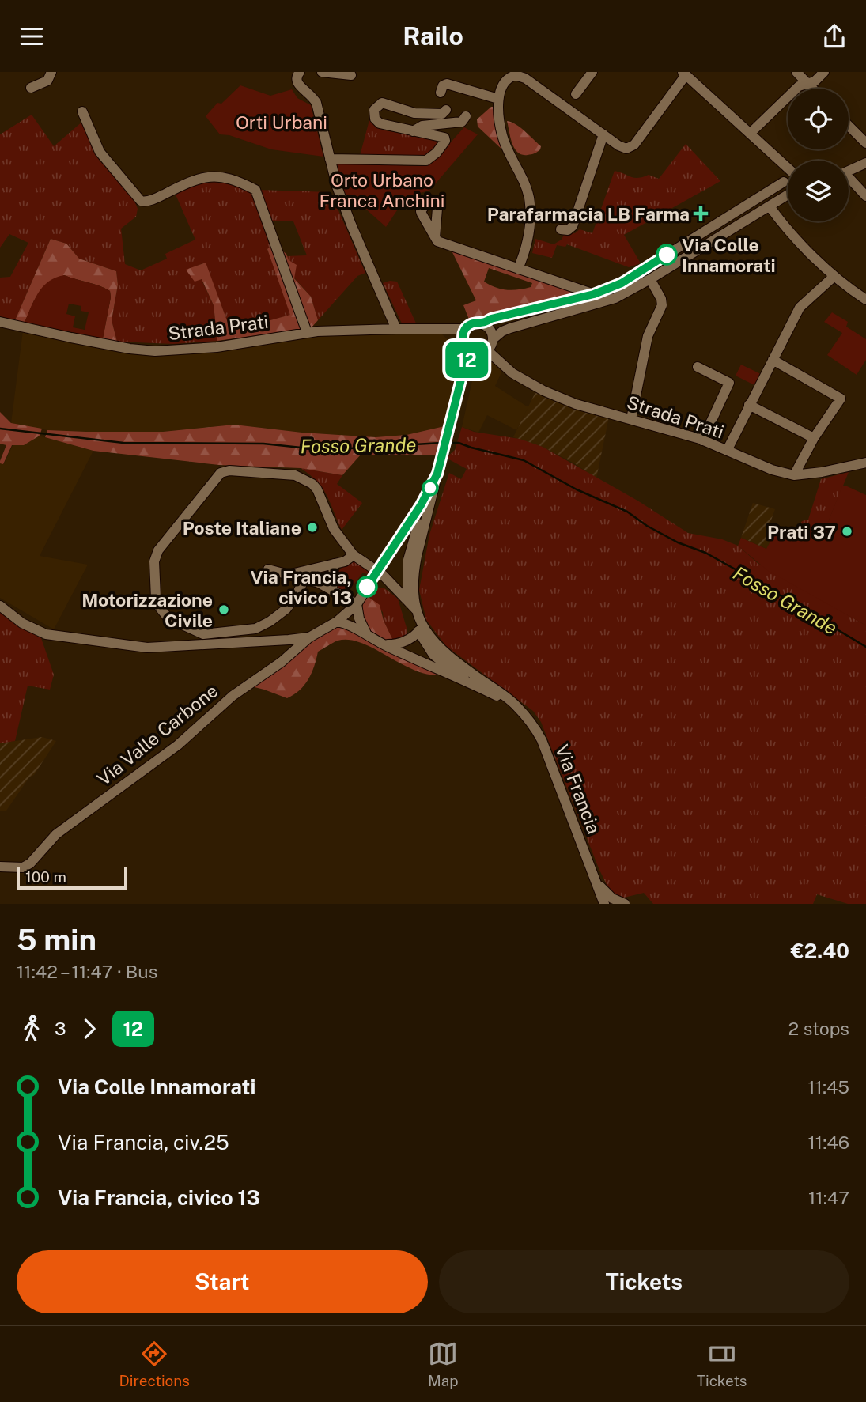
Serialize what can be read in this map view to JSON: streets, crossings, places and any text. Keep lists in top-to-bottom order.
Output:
{
  "streets": {
    "street": ["Strada Prati", "Via Valle Carbone", "Via Francia"]
  },
  "crossings": [
    ["Strada Prati", "Via Francia"],
    ["Via Valle Carbone", "Via Francia"]
  ],
  "water": ["Fosso Grande"],
  "parks": ["Orti Urbani", "Orto Urbano Franca Anchini"],
  "places": {
    "health": ["Parafarmacia LB Farma"],
    "other": [
      "Via Colle Innamorati",
      "Poste Italiane",
      "Prati 37",
      "Via Francia, civico 13",
      "Motorizzazione Civile"
    ]
  },
  "lines": ["bus line 12"],
  "scale_bar": "100 m",
  "page": {
    "header": "Railo",
    "on_map": "12",
    "scale": "100 m",
    "heading": ["5 min", "11:42 – 11:47 · Bus", "€2.40"],
    "legs": ["3", "12", "2 stops"],
    "list": [
      {
        "name": "Via Colle Innamorati",
        "value": "11:45"
      },
      {
        "name": "Via Francia, civ.25",
        "value": "11:46"
      },
      {
        "name": "Via Francia, civico 13",
        "value": "11:47"
      }
    ],
    "buttons": ["Start", "Tickets"],
    "tabs": ["Directions", "Map", "Tickets"]
  }
}
